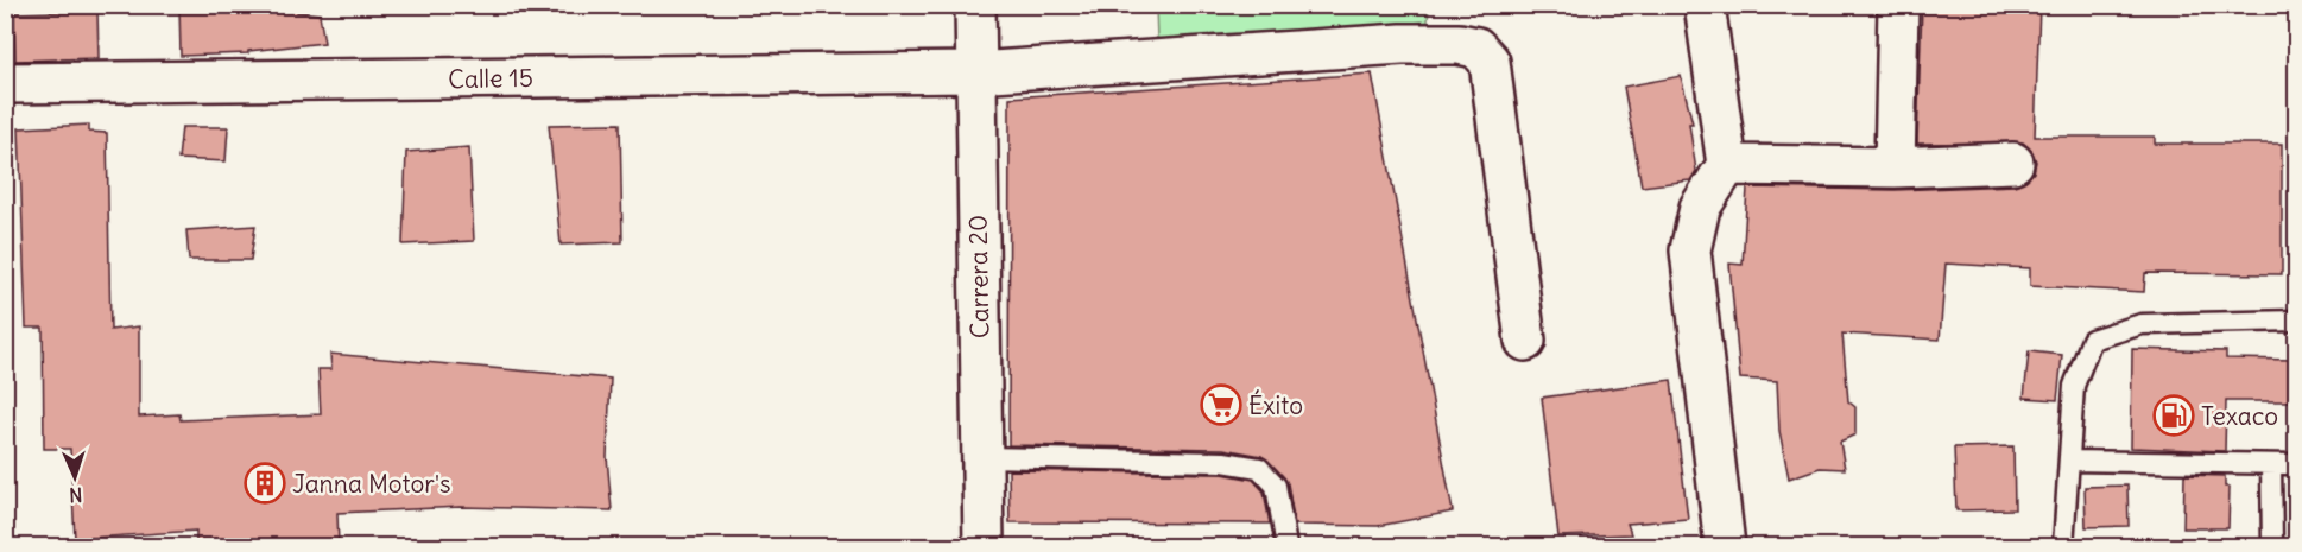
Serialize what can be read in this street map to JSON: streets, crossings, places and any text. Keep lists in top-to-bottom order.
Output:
{
  "streets": {
    "street": ["Calle 15", "Carrera 20"]
  },
  "crossings": [
    ["Calle 15", "Carrera 20"]
  ],
  "places": {
    "supermarket": ["Éxito"],
    "fuel station": ["Texaco"],
    "building": ["Janna Motor's"]
  },
  "north": "bottom"
}
